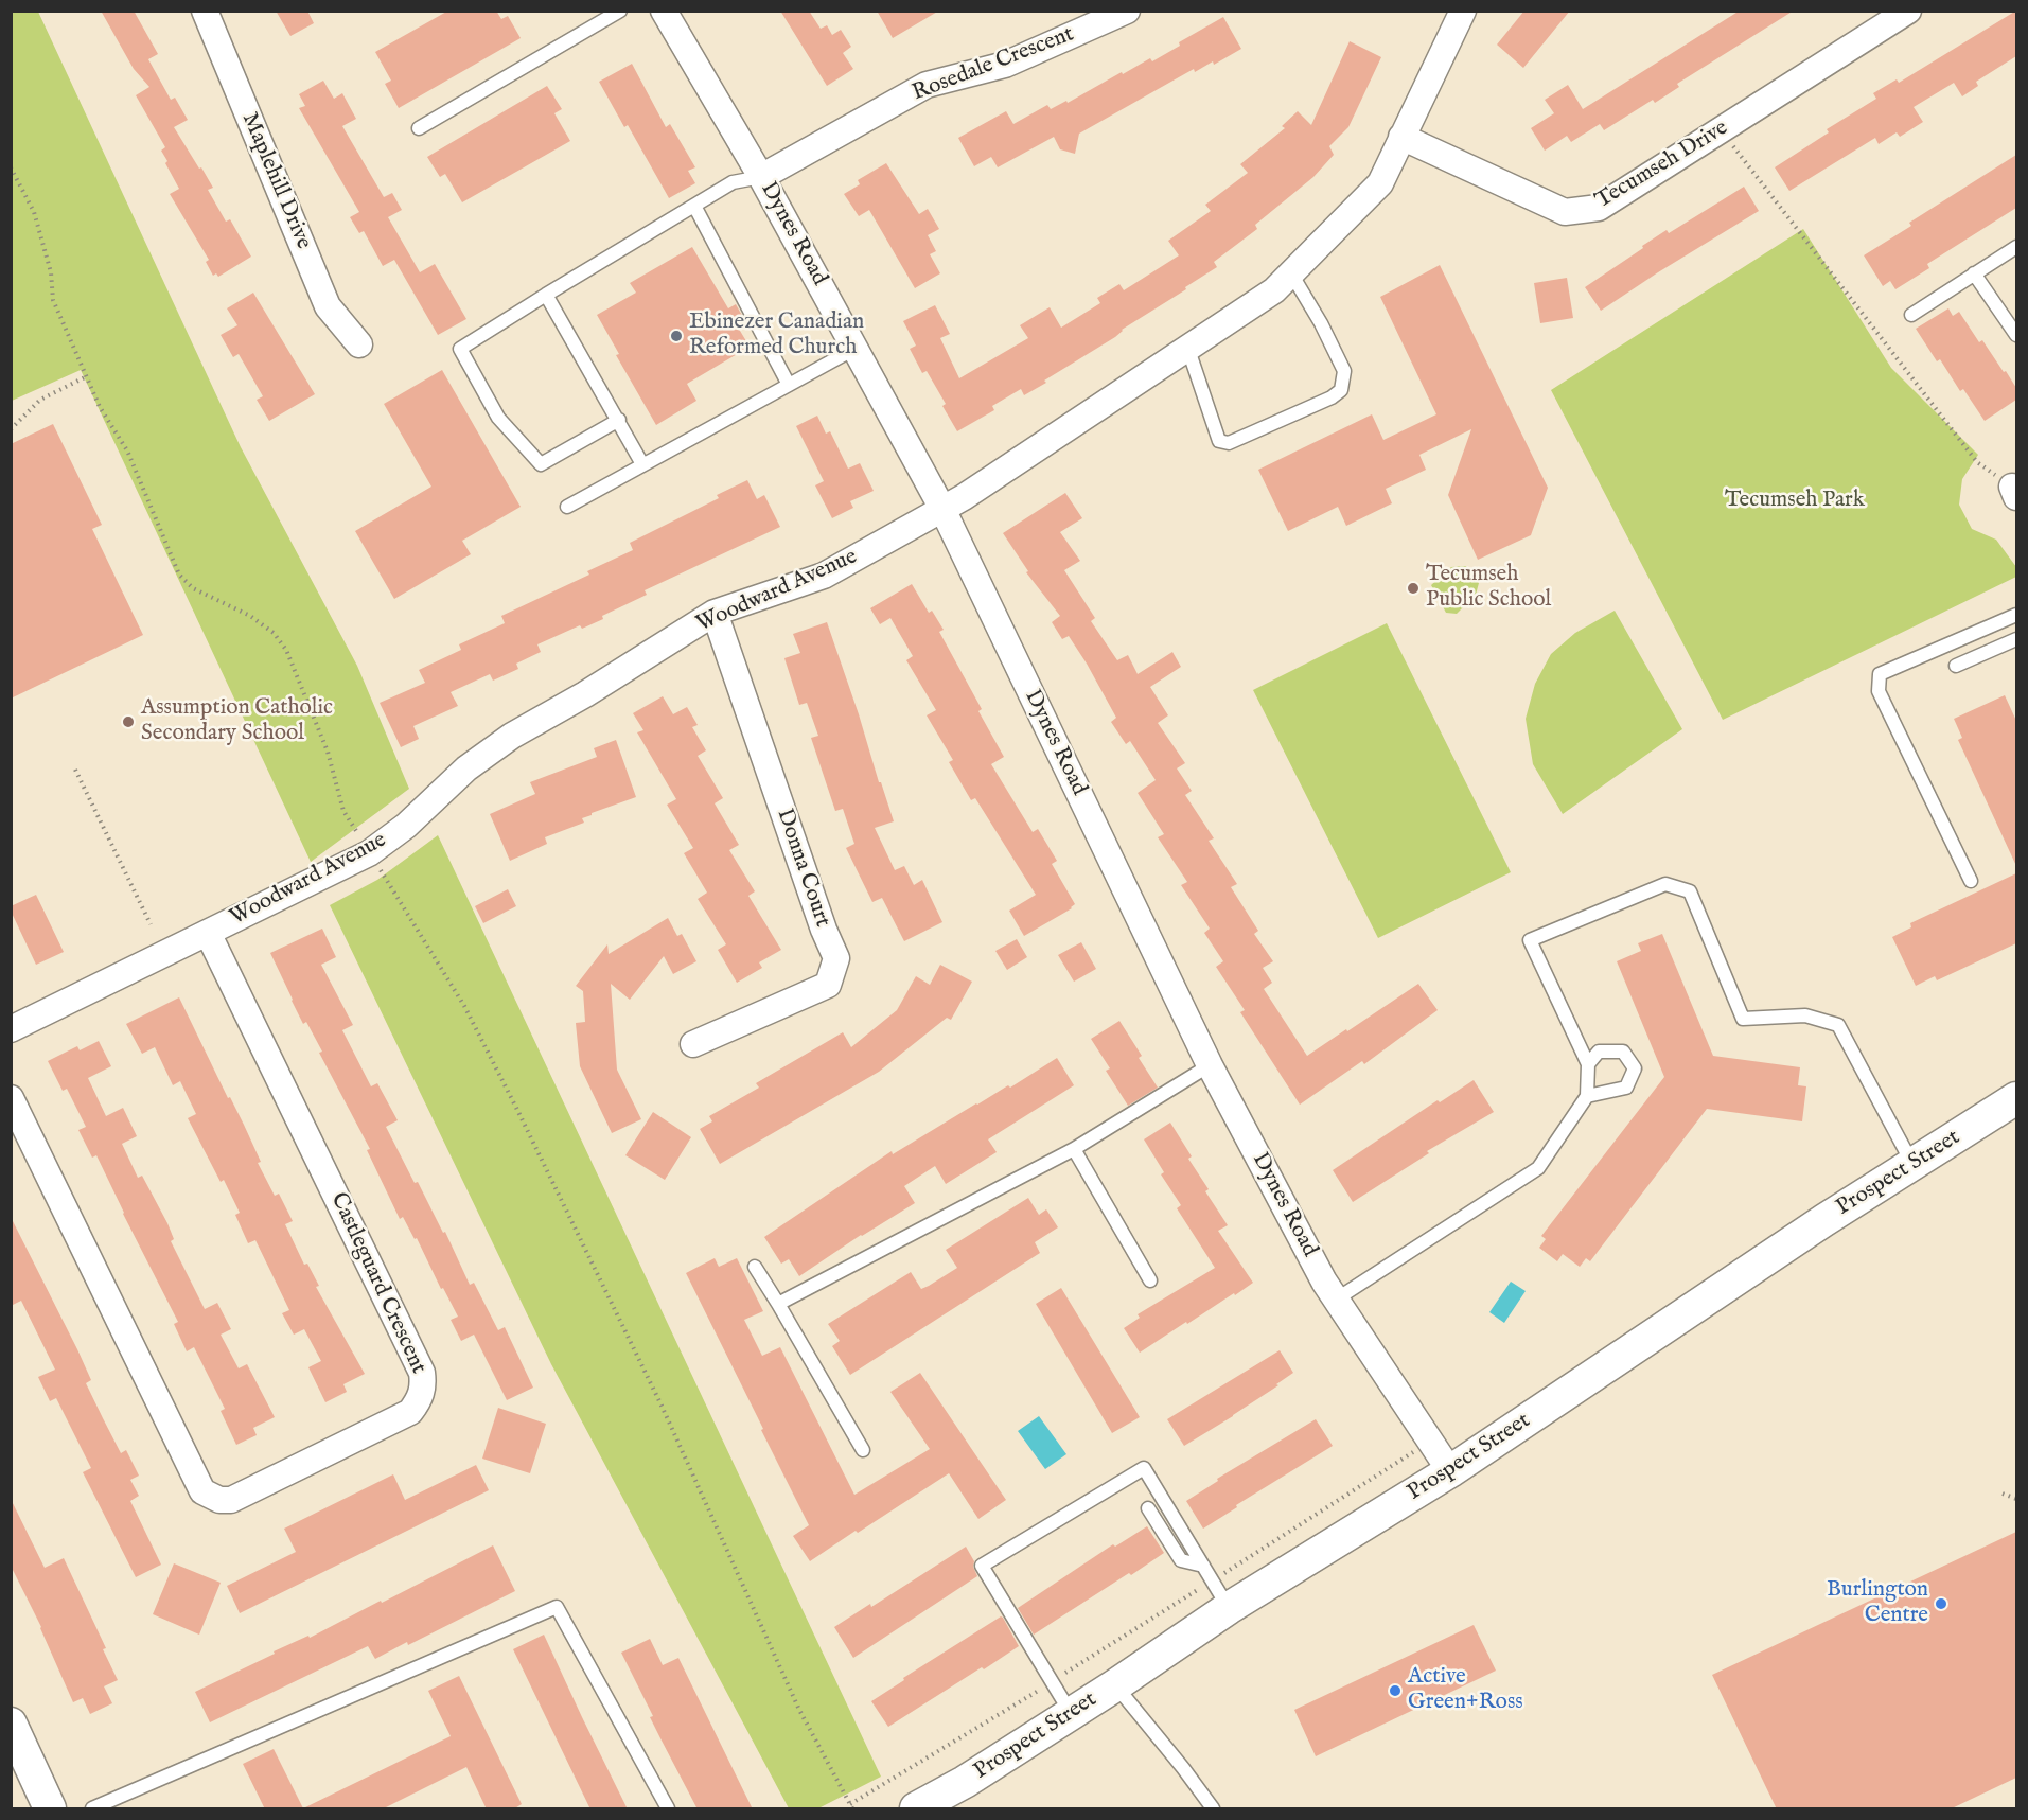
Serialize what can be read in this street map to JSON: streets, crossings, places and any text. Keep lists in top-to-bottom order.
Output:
{
  "streets": {
    "street": [
      "Rosedale Crescent",
      "Tecumseh Drive",
      "Maplehill Drive",
      "Dynes Road",
      "Woodward Avenue",
      "Donna Court",
      "Prospect Street",
      "Castleguard Crescent"
    ]
  },
  "crossings": [
    ["Rosedale Crescent", "Dynes Road"],
    ["Tecumseh Drive", "Woodward Avenue"],
    ["Dynes Road", "Woodward Avenue"],
    ["Dynes Road", "Prospect Street"],
    ["Woodward Avenue", "Donna Court"],
    ["Woodward Avenue", "Castleguard Crescent"]
  ],
  "parks": ["Tecumseh Park"],
  "places": [
    "Ebinezer Canadian Reformed Church",
    "Tecumseh Public School",
    "Assumption Catholic Secondary School",
    "Burlington Centre",
    "Active Green+Ross"
  ]
}
